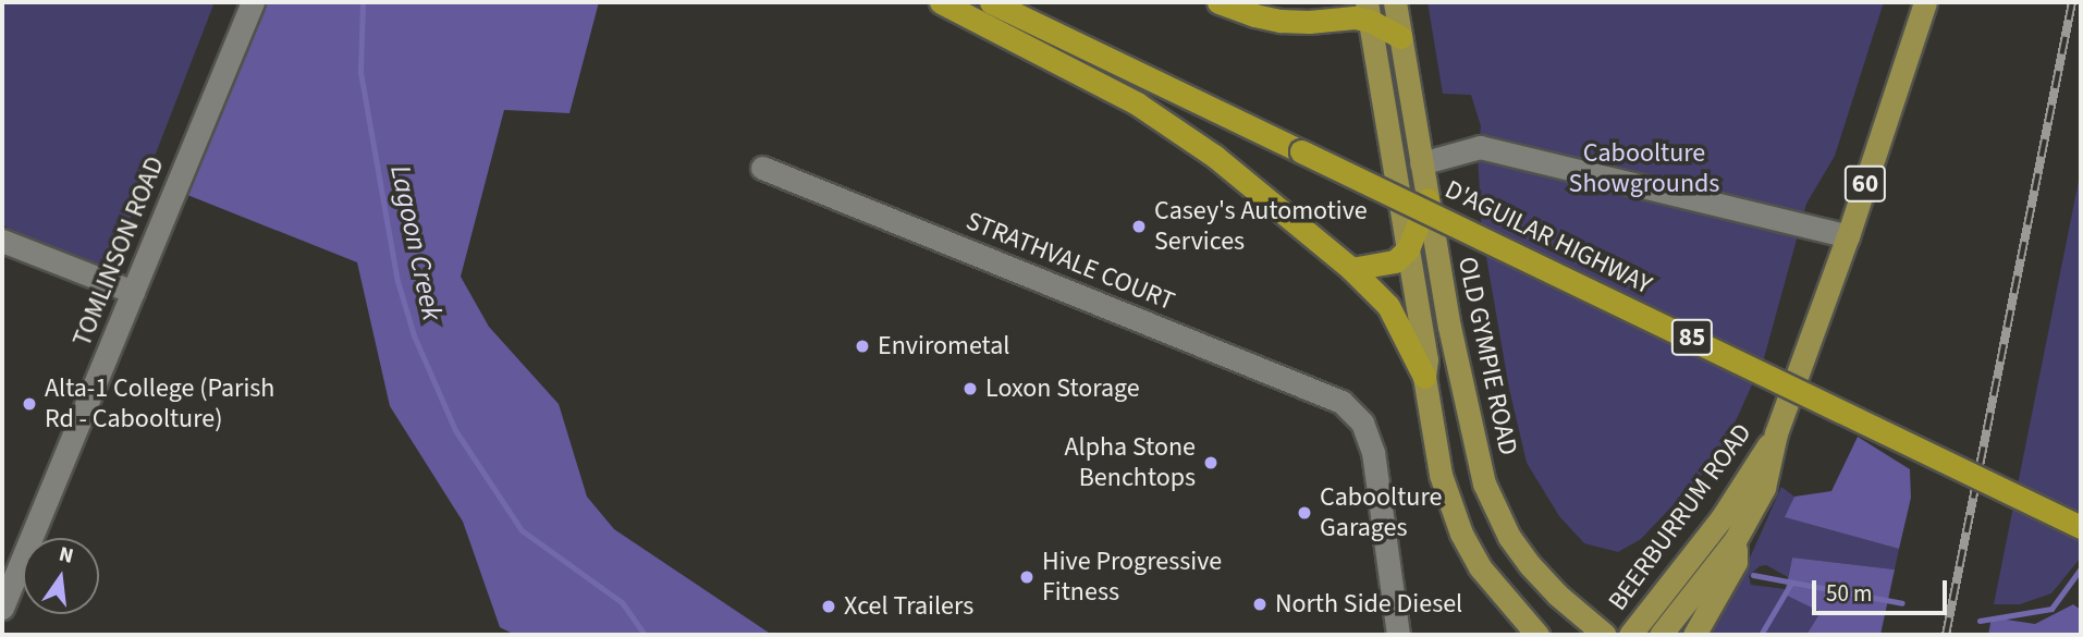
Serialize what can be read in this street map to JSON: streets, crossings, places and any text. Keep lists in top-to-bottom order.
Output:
{
  "streets": {
    "highway": ["D'AGUILAR HIGHWAY", "85"],
    "main road": ["60", "OLD GYMPIE ROAD", "BEERBURRUM ROAD"],
    "street": ["TOMLINSON ROAD", "STRATHVALE COURT"]
  },
  "crossings": [
    ["60", "BEERBURRUM ROAD"]
  ],
  "water": ["Lagoon Creek"],
  "parks": ["Caboolture Showgrounds"],
  "places": [
    "Casey's Automotive Services",
    "Envirometal",
    "Loxon Storage",
    "Alta-1 College (Parish Rd - Caboolture)",
    "Alpha Stone Benchtops",
    "Caboolture Garages",
    "Hive Progressive Fitness",
    "North Side Diesel",
    "Xcel Trailers"
  ],
  "scale_bar": "50 m",
  "north": "top"
}
